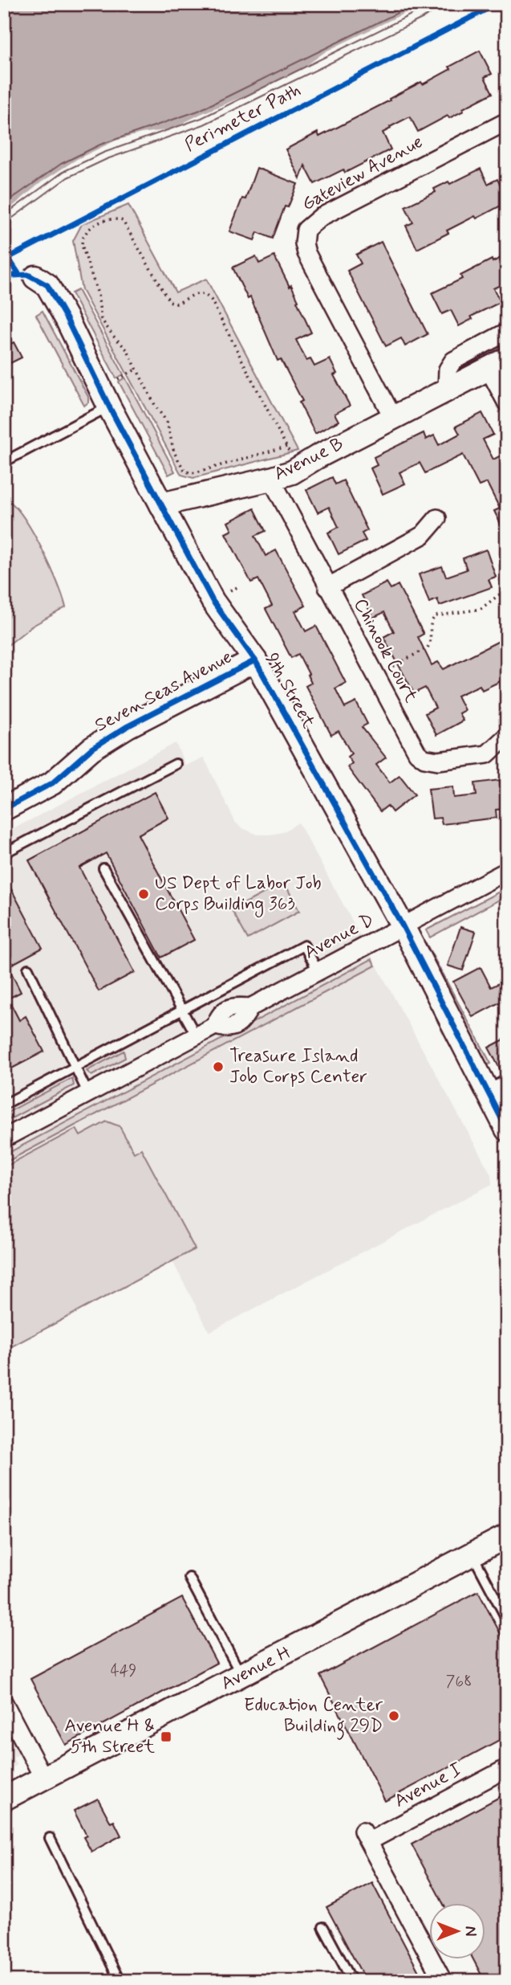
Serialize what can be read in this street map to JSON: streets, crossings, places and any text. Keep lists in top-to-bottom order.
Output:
{
  "streets": {
    "street": [
      "Gateview Avenue",
      "Avenue B",
      "Chinook Court",
      "9th Street",
      "Seven Seas Avenue",
      "Avenue D",
      "Avenue H",
      "Avenue I"
    ],
    "cycle path": ["Perimeter Path"]
  },
  "crossings": [
    ["Gateview Avenue", "Avenue B"],
    ["Avenue B", "Chinook Court"],
    ["Avenue B", "9th Street"],
    ["9th Street", "Seven Seas Avenue"],
    ["9th Street", "Avenue D"]
  ],
  "places": {
    "other": ["US Dept of Labor Job Corps Building 363", "Treasure Island Job Corps Center", "Education Center Building 29D"],
    "transit": ["Avenue H & 5th Street"]
  },
  "house_numbers": ["449", "768"],
  "north": "right"
}
